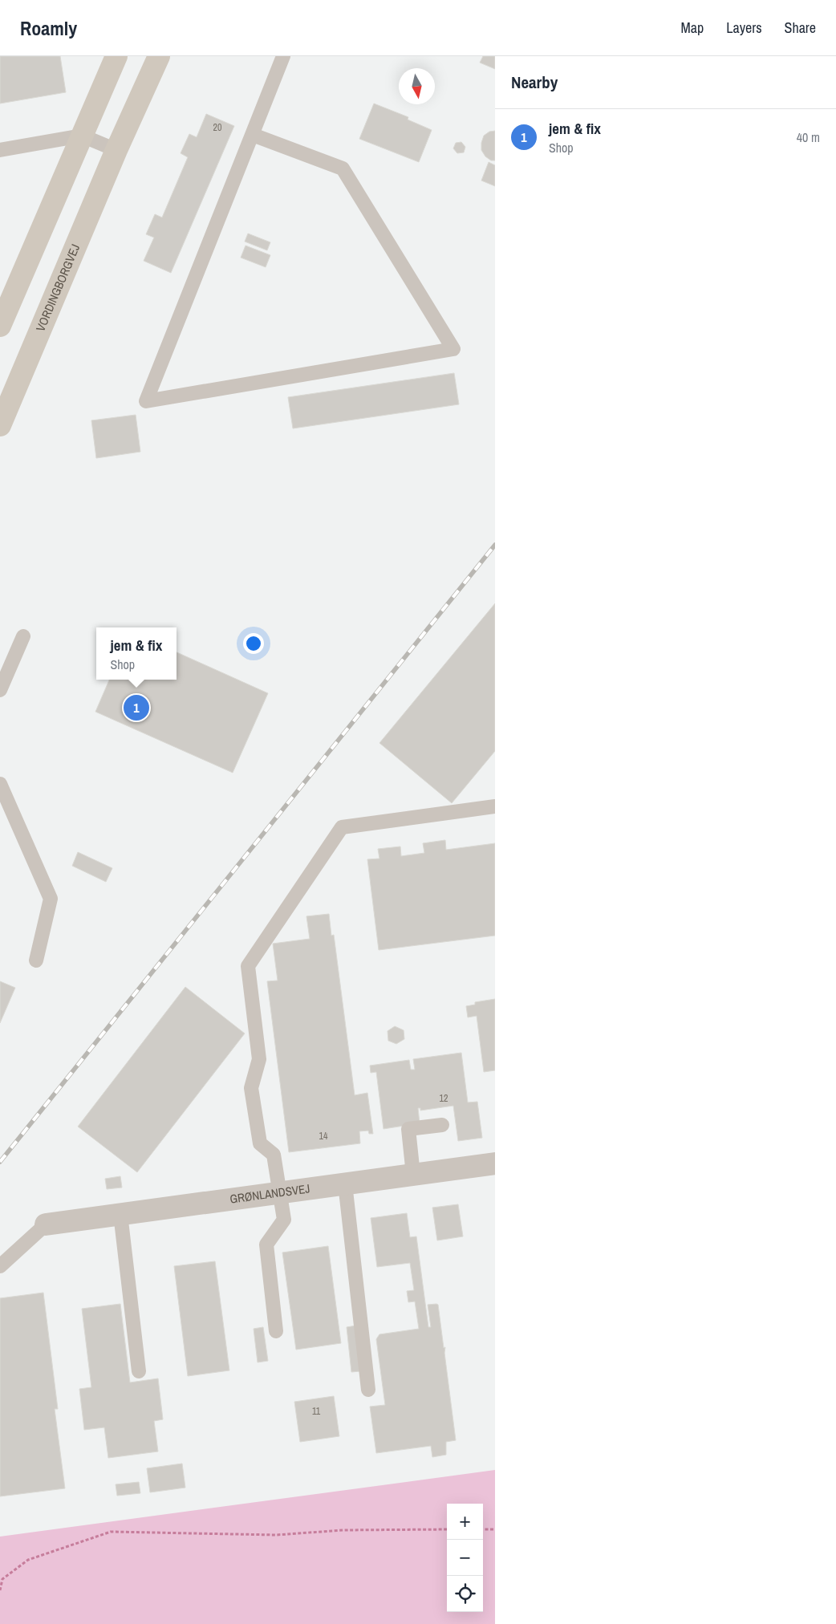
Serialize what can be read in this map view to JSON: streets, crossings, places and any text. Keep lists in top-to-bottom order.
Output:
{
  "streets": {
    "main road": ["VORDINGBORGVEJ"],
    "street": ["GRØNLANDSVEJ"]
  },
  "house_numbers": [
    "20",
    "12",
    "14",
    "11"
  ],
  "north": "bottom",
  "page": {
    "header": "Roamly",
    "nav": ["Map", "Layers", "Share"],
    "heading": "Nearby",
    "list": [
      {
        "mark": "1",
        "name": "jem & fix",
        "note": "Shop",
        "value": "40 m"
      }
    ],
    "popup": ["jem & fix", "Shop"],
    "pins": "1",
    "map_buttons": ["+", "−"]
  }
}
